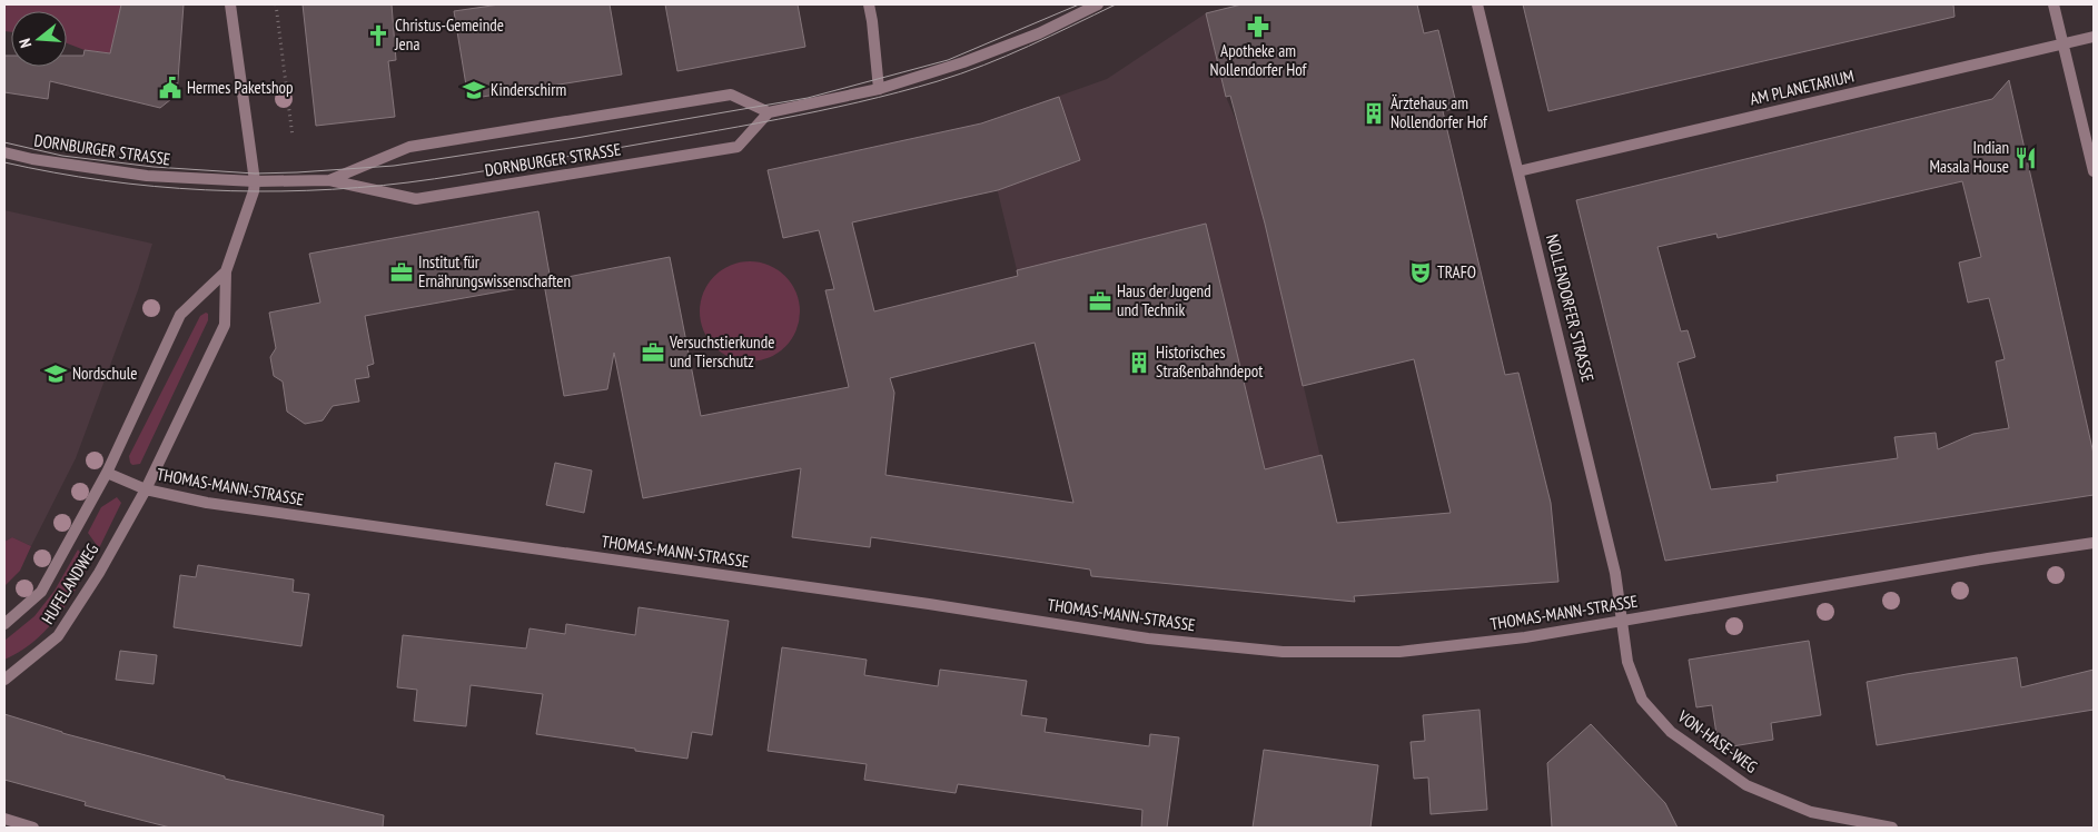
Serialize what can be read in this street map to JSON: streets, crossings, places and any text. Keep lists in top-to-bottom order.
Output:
{
  "streets": {
    "street": [
      "AM PLANETARIUM",
      "DORNBURGER STRASSE",
      "NOLLENDORFER STRASSE",
      "THOMAS-MANN-STRASSE",
      "HUFELANDWEG",
      "VON-HASE-WEG"
    ]
  },
  "crossings": [
    ["AM PLANETARIUM", "NOLLENDORFER STRASSE"],
    ["DORNBURGER STRASSE", "HUFELANDWEG"],
    ["NOLLENDORFER STRASSE", "THOMAS-MANN-STRASSE"],
    ["NOLLENDORFER STRASSE", "VON-HASE-WEG"],
    ["THOMAS-MANN-STRASSE", "HUFELANDWEG"],
    ["THOMAS-MANN-STRASSE", "VON-HASE-WEG"]
  ],
  "places": {
    "pharmacy": ["Apotheke am Nollendorfer Hof"],
    "church": ["Christus-Gemeinde Jena"],
    "public building": ["Hermes Paketshop"],
    "school or university": ["Kinderschirm", "Nordschule"],
    "building": ["Ärztehaus am Nollendorfer Hof", "Historisches Straßenbahndepot"],
    "restaurant": ["Indian Masala House"],
    "office": ["Institut für Ernährungswissenschaften", "Haus der Jugend und Technik", "Versuchstierkunde und Tierschutz"],
    "theatre": ["TRAFO"]
  },
  "north": "left"
}
